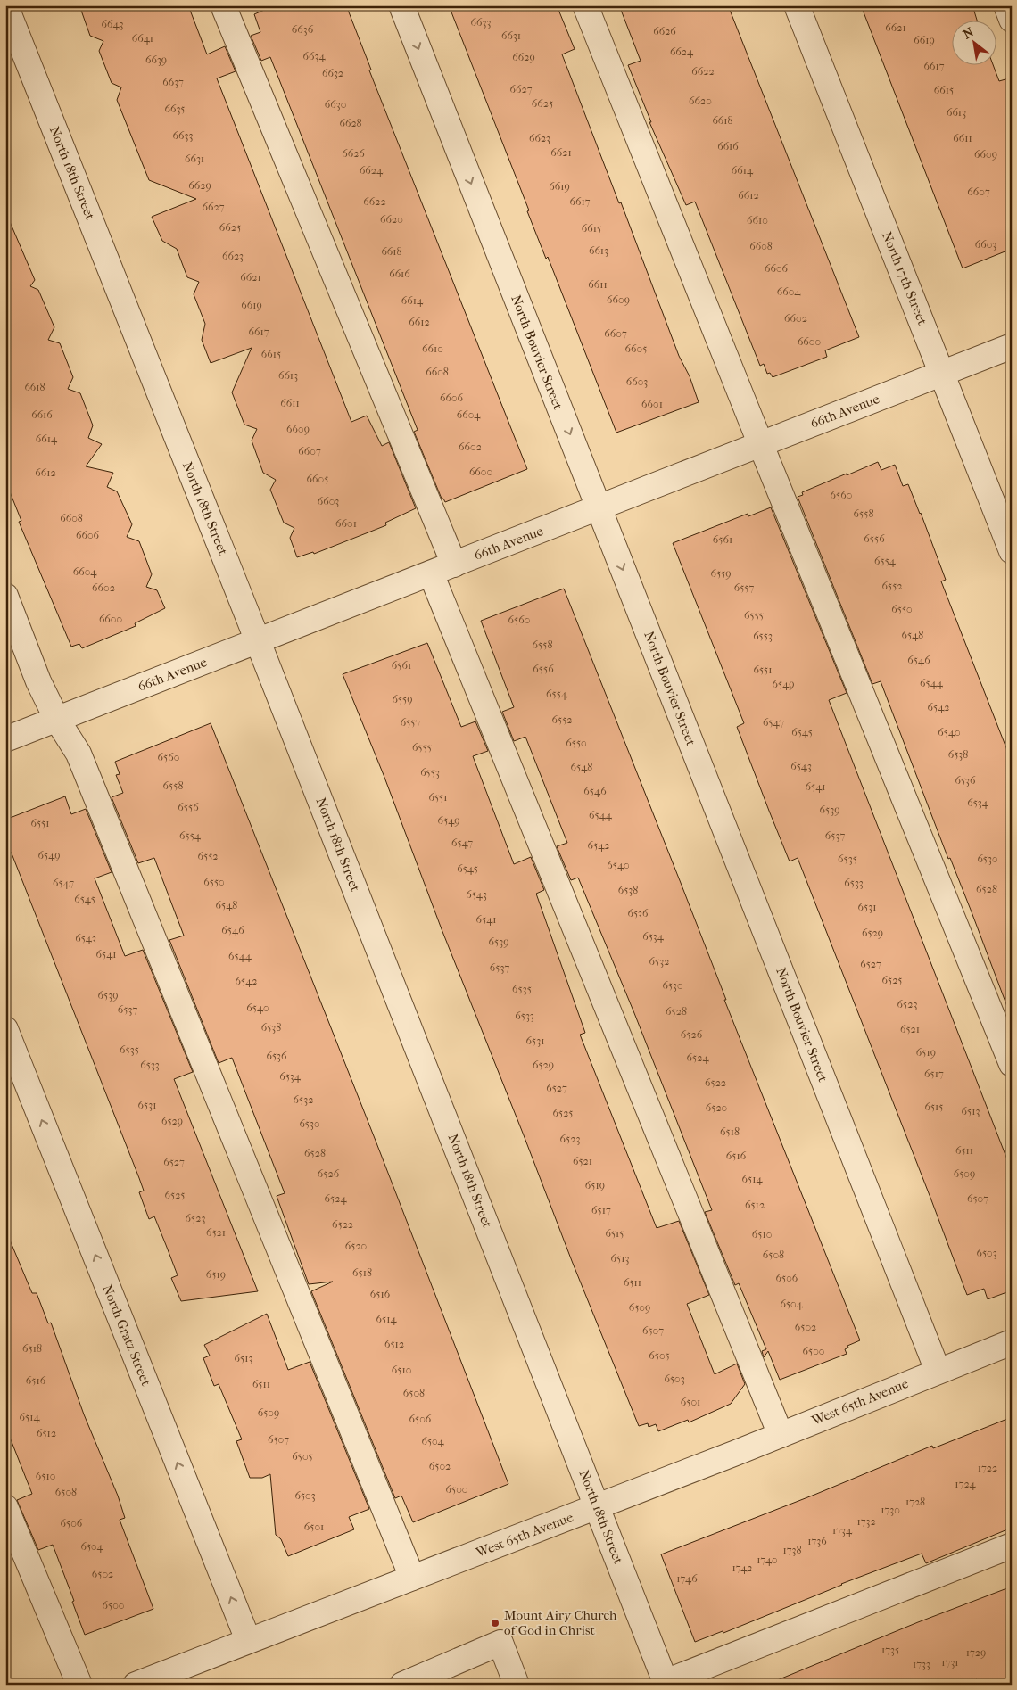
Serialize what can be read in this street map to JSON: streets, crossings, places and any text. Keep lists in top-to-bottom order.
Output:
{
  "streets": {
    "street": [
      "North 18th Street",
      "North 17th Street",
      "North Bouvier Street",
      "66th Avenue",
      "North Gratz Street",
      "West 65th Avenue"
    ]
  },
  "crossings": [
    ["North 18th Street", "66th Avenue"],
    ["North 18th Street", "West 65th Avenue"],
    ["North 17th Street", "66th Avenue"],
    ["North Bouvier Street", "66th Avenue"],
    ["North Bouvier Street", "West 65th Avenue"],
    ["North Gratz Street", "West 65th Avenue"]
  ],
  "places": ["Mount Airy Church of God in Christ"],
  "house_numbers": [
    "6633",
    "6643",
    "6621",
    "6636",
    "6626",
    "6631",
    "6641",
    "6619",
    "6624",
    "6634",
    "6629",
    "6639",
    "6617",
    "6622",
    "6632",
    "6637",
    "6627",
    "6615",
    "6620",
    "6625",
    "6630",
    "6635",
    "6613",
    "6618",
    "6628",
    "6633",
    "6623",
    "6611",
    "6616",
    "6621",
    "6626",
    "6609",
    "6631",
    "6624",
    "6614",
    "6629",
    "6619",
    "6607",
    "6612",
    "6622",
    "6617",
    "6627",
    "6620",
    "6610",
    "6625",
    "6615",
    "6603",
    "6608",
    "6613",
    "6618",
    "6623",
    "6606",
    "6616",
    "6621",
    "6611",
    "6604",
    "6609",
    "6614",
    "6619",
    "6602",
    "6612",
    "6617",
    "6607",
    "6600",
    "6610",
    "6605",
    "6615",
    "6608",
    "6613",
    "6603",
    "6618",
    "6606",
    "6611",
    "6601",
    "6616",
    "6604",
    "6609",
    "6614",
    "6602",
    "6607",
    "6600",
    "6612",
    "6605",
    "6560",
    "6603",
    "6558",
    "6608",
    "6601",
    "6606",
    "6556",
    "6561",
    "6554",
    "6604",
    "6559",
    "6552",
    "6602",
    "6557",
    "6550",
    "6555",
    "6600",
    "6560",
    "6548",
    "6553",
    "6558",
    "6546",
    "6561",
    "6556",
    "6551",
    "6544",
    "6549",
    "6554",
    "6559",
    "6542",
    "6552",
    "6557",
    "6547",
    "6545",
    "6540",
    "6550",
    "6555",
    "6538",
    "6560",
    "6543",
    "6548",
    "6553",
    "6536",
    "6558",
    "6541",
    "6546",
    "6551",
    "6534",
    "6556",
    "6539",
    "6544",
    "6549",
    "6551",
    "6554",
    "6537",
    "6547",
    "6542",
    "6549",
    "6552",
    "6535",
    "6530",
    "6540",
    "6545",
    "6550",
    "6547",
    "6533",
    "6528",
    "6538",
    "6543",
    "6545",
    "6548",
    "6531",
    "6536",
    "6541",
    "6546",
    "6529",
    "6534",
    "6543",
    "6539",
    "6541",
    "6544",
    "6532",
    "6527",
    "6537",
    "6525",
    "6542",
    "6530",
    "6535",
    "6539",
    "6523",
    "6540",
    "6537",
    "6528",
    "6533",
    "6538",
    "6521",
    "6526",
    "6531",
    "6535",
    "6519",
    "6536",
    "6524",
    "6533",
    "6529",
    "6517",
    "6534",
    "6522",
    "6527",
    "6532",
    "6531",
    "6515",
    "6520",
    "6513",
    "6525",
    "6529",
    "6530",
    "6518",
    "6523",
    "6511",
    "6528",
    "6516",
    "6521",
    "6527",
    "6526",
    "6509",
    "6514",
    "6519",
    "6525",
    "6524",
    "6507",
    "6512",
    "6517",
    "6523",
    "6522",
    "6521",
    "6515",
    "6510",
    "6520",
    "6503",
    "6508",
    "6513",
    "6518",
    "6519",
    "6506",
    "6511",
    "6516",
    "6504",
    "6509",
    "6514",
    "6502",
    "6507",
    "6512",
    "6518",
    "6500",
    "6505",
    "6513",
    "6510",
    "6503",
    "6516",
    "6511",
    "6508",
    "6501",
    "6509",
    "6514",
    "6506",
    "6512",
    "6507",
    "6504",
    "6505",
    "6502",
    "1722",
    "6510",
    "1724",
    "6500",
    "6508",
    "6503",
    "1728",
    "1730",
    "1732",
    "6506",
    "6501",
    "1734",
    "1736",
    "6504",
    "1738",
    "1740",
    "1742",
    "6502",
    "1746",
    "6500",
    "1735",
    "1729",
    "1731",
    "1733"
  ],
  "north": "top left"
}
